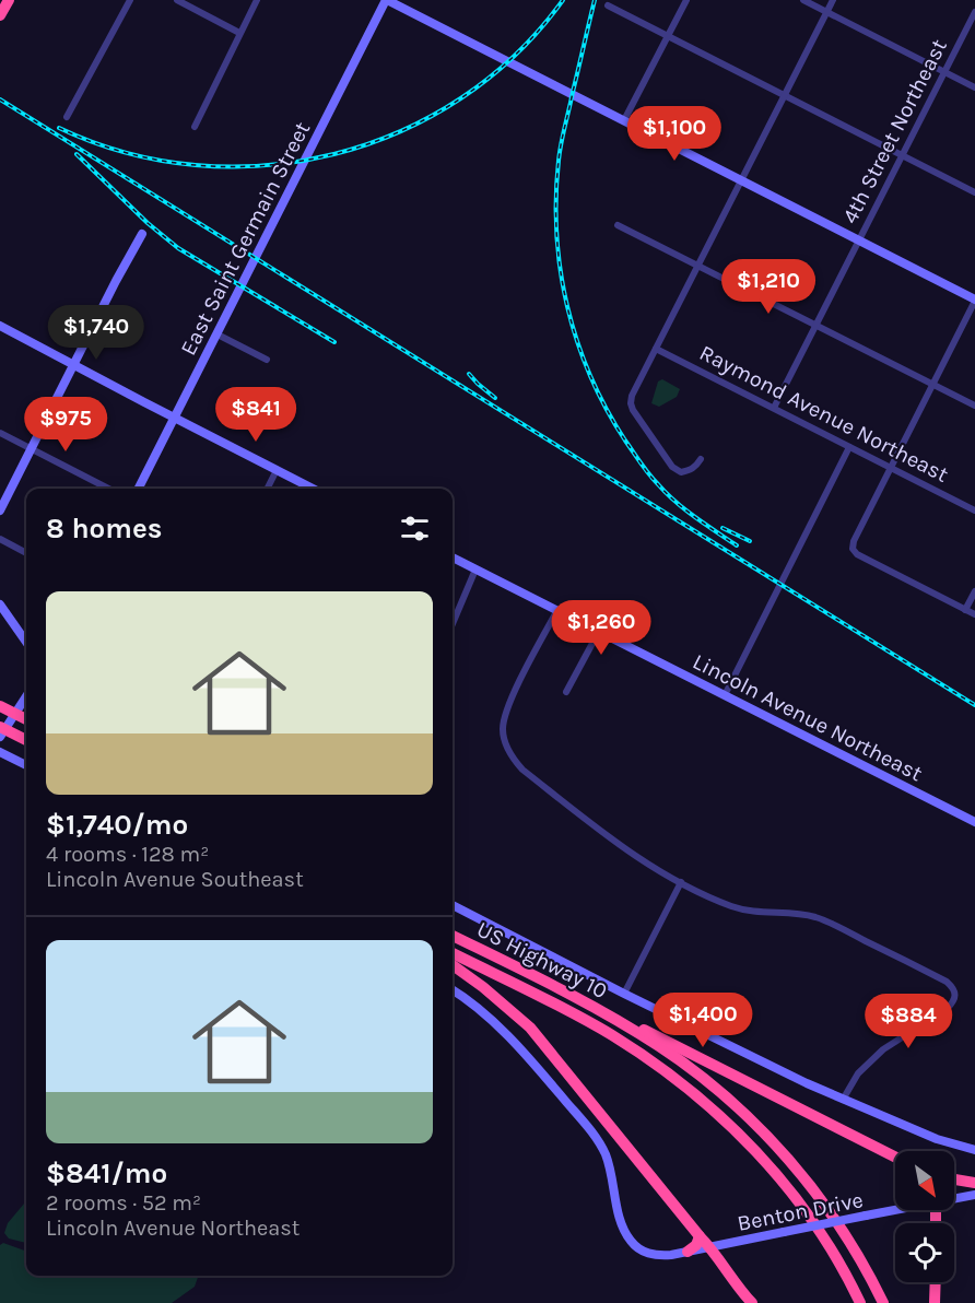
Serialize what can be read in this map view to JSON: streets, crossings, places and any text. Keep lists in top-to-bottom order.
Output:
{
  "streets": {
    "highway": ["US Highway 10"],
    "street": [
      "4th Street Northeast",
      "East Saint Germain Street",
      "Raymond Avenue Northeast",
      "Lincoln Avenue Northeast",
      "Benton Drive"
    ]
  },
  "crossings": [
    ["4th Street Northeast", "Raymond Avenue Northeast"]
  ],
  "north": "bottom right",
  "page": {
    "price": [
      "$1,100",
      "$1,210",
      "$1,740",
      "$841",
      "$975",
      "$1,260",
      "$1,400",
      "$884"
    ],
    "heading": "8 homes",
    "list": [
      {
        "name": "$1,740/mo",
        "note": "4 rooms · 128 m² · Lincoln Avenue Southeast"
      },
      {
        "name": "$841/mo",
        "note": "2 rooms · 52 m² · Lincoln Avenue Northeast"
      }
    ]
  }
}
